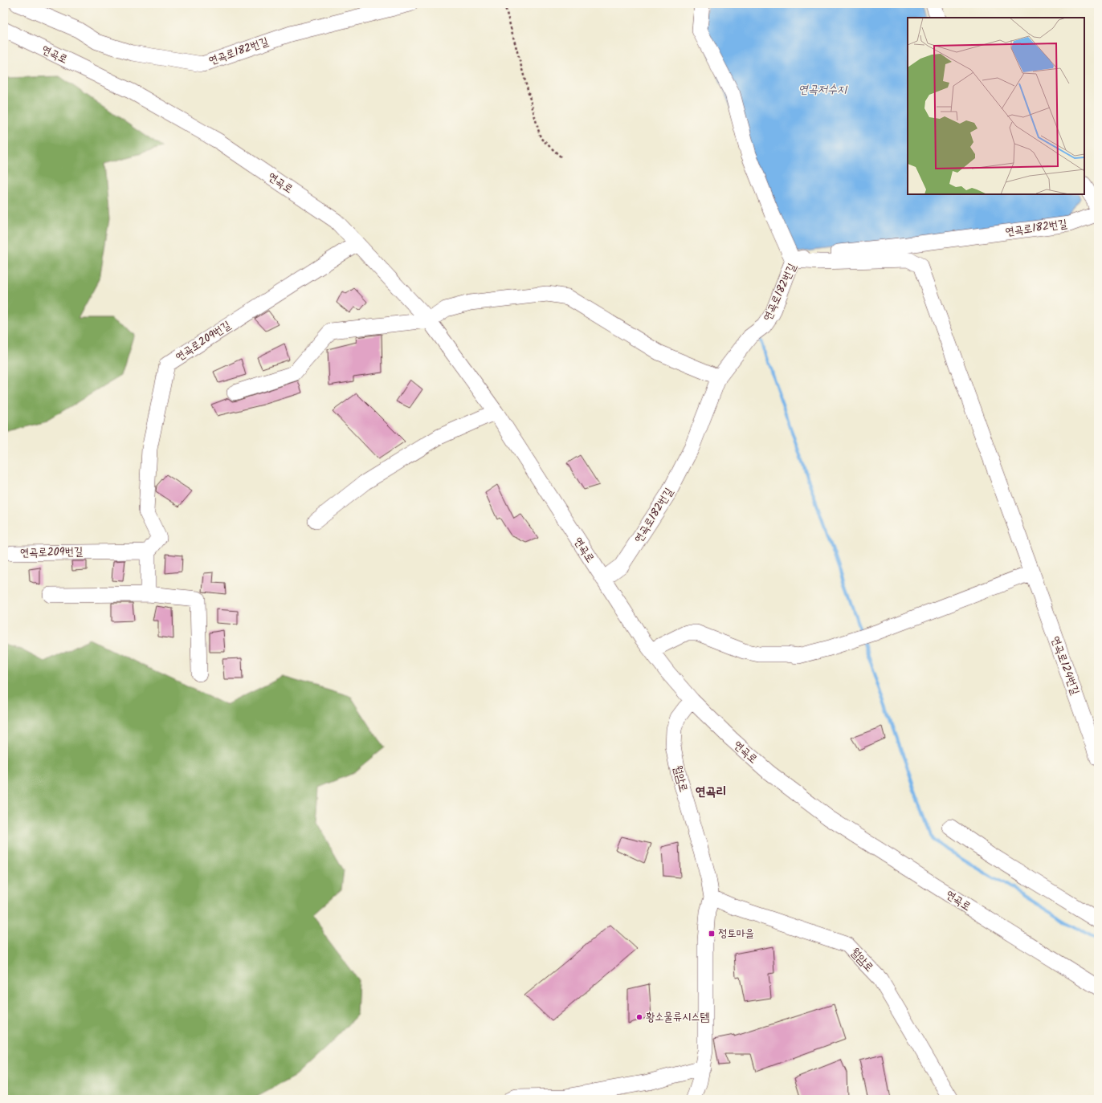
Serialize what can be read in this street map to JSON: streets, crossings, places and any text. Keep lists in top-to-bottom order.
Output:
{
  "streets": {
    "street": [
      "연곡로182번길",
      "연곡로",
      "연곡로209번길",
      "연곡로124번길",
      "월암로"
    ]
  },
  "crossings": [
    ["연곡로182번길", "연곡로"],
    ["연곡로182번길", "연곡로124번길"],
    ["연곡로", "연곡로209번길"],
    ["연곡로", "월암로"]
  ],
  "districts": ["연곡리"],
  "water": ["연곡저수지"],
  "places": {
    "transit": ["정토마을"],
    "other": ["황소물류시스템"]
  }
}
